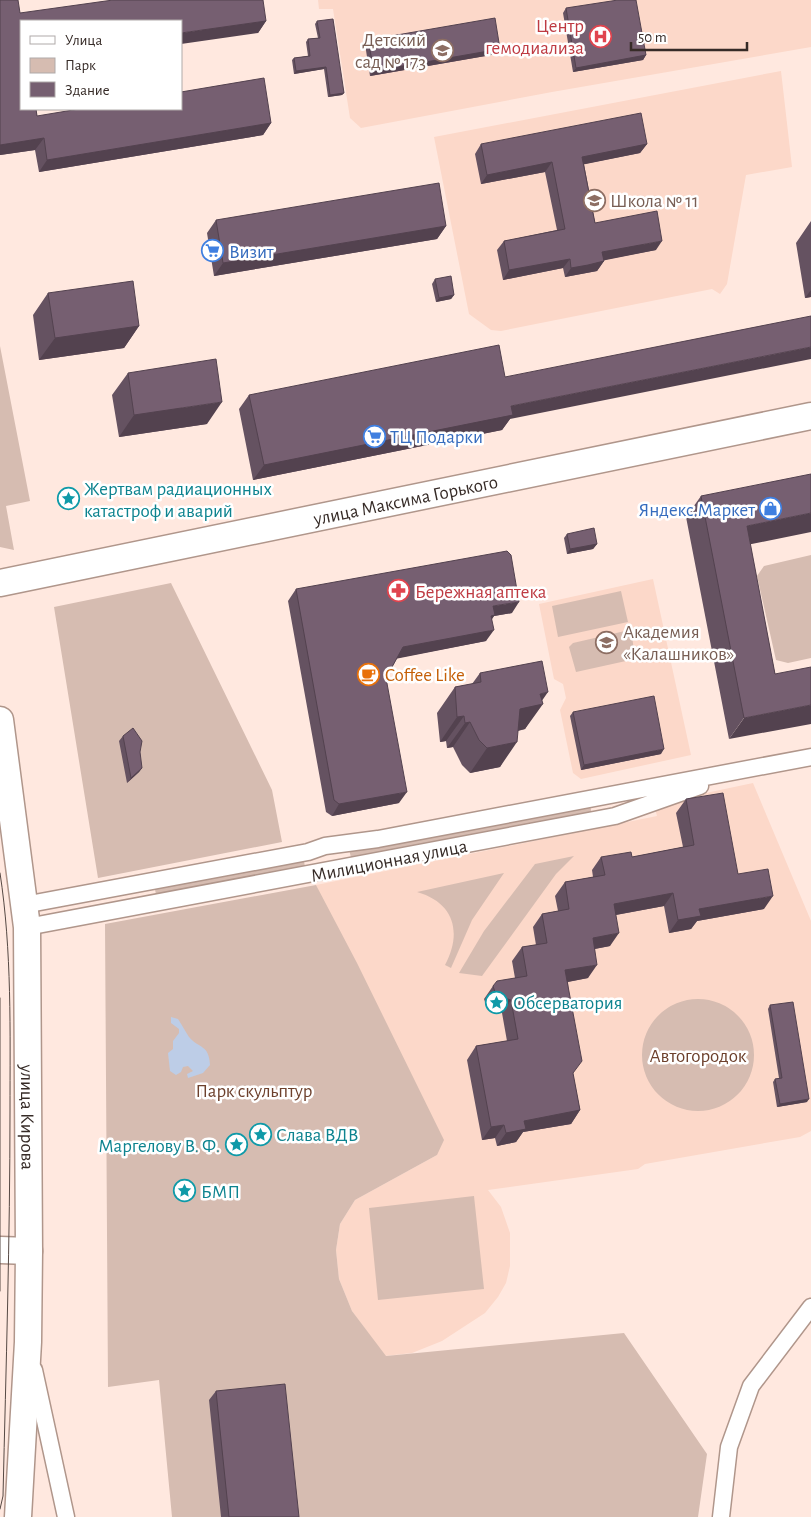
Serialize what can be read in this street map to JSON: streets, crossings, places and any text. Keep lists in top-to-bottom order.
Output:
{
  "streets": {
    "main road": ["улица Максима Горького", "улица Кирова"],
    "street": ["Милиционная улица"]
  },
  "crossings": [
    ["Милиционная улица", "улица Кирова"]
  ],
  "parks": ["Автогородок", "Парк скульптур"],
  "places": {
    "hospital": ["Центр гемодиализа"],
    "school or university": ["Детский сад № 173", "Школа № 11", "Академия «Калашников»"],
    "supermarket": ["Визит", "ТЦ Подарки"],
    "place": [
      "Жертвам радиационных катастроф и аварий",
      "Обсерватория",
      "Слава ВДВ",
      "Маргелову В. Ф.",
      "БМП"
    ],
    "shop": ["Яндекс.Маркет"],
    "pharmacy": ["Бережная аптека"],
    "cafe": ["Coffee Like"]
  },
  "legend": ["Улица", "Парк", "Здание"],
  "scale_bar": "50 m"
}
